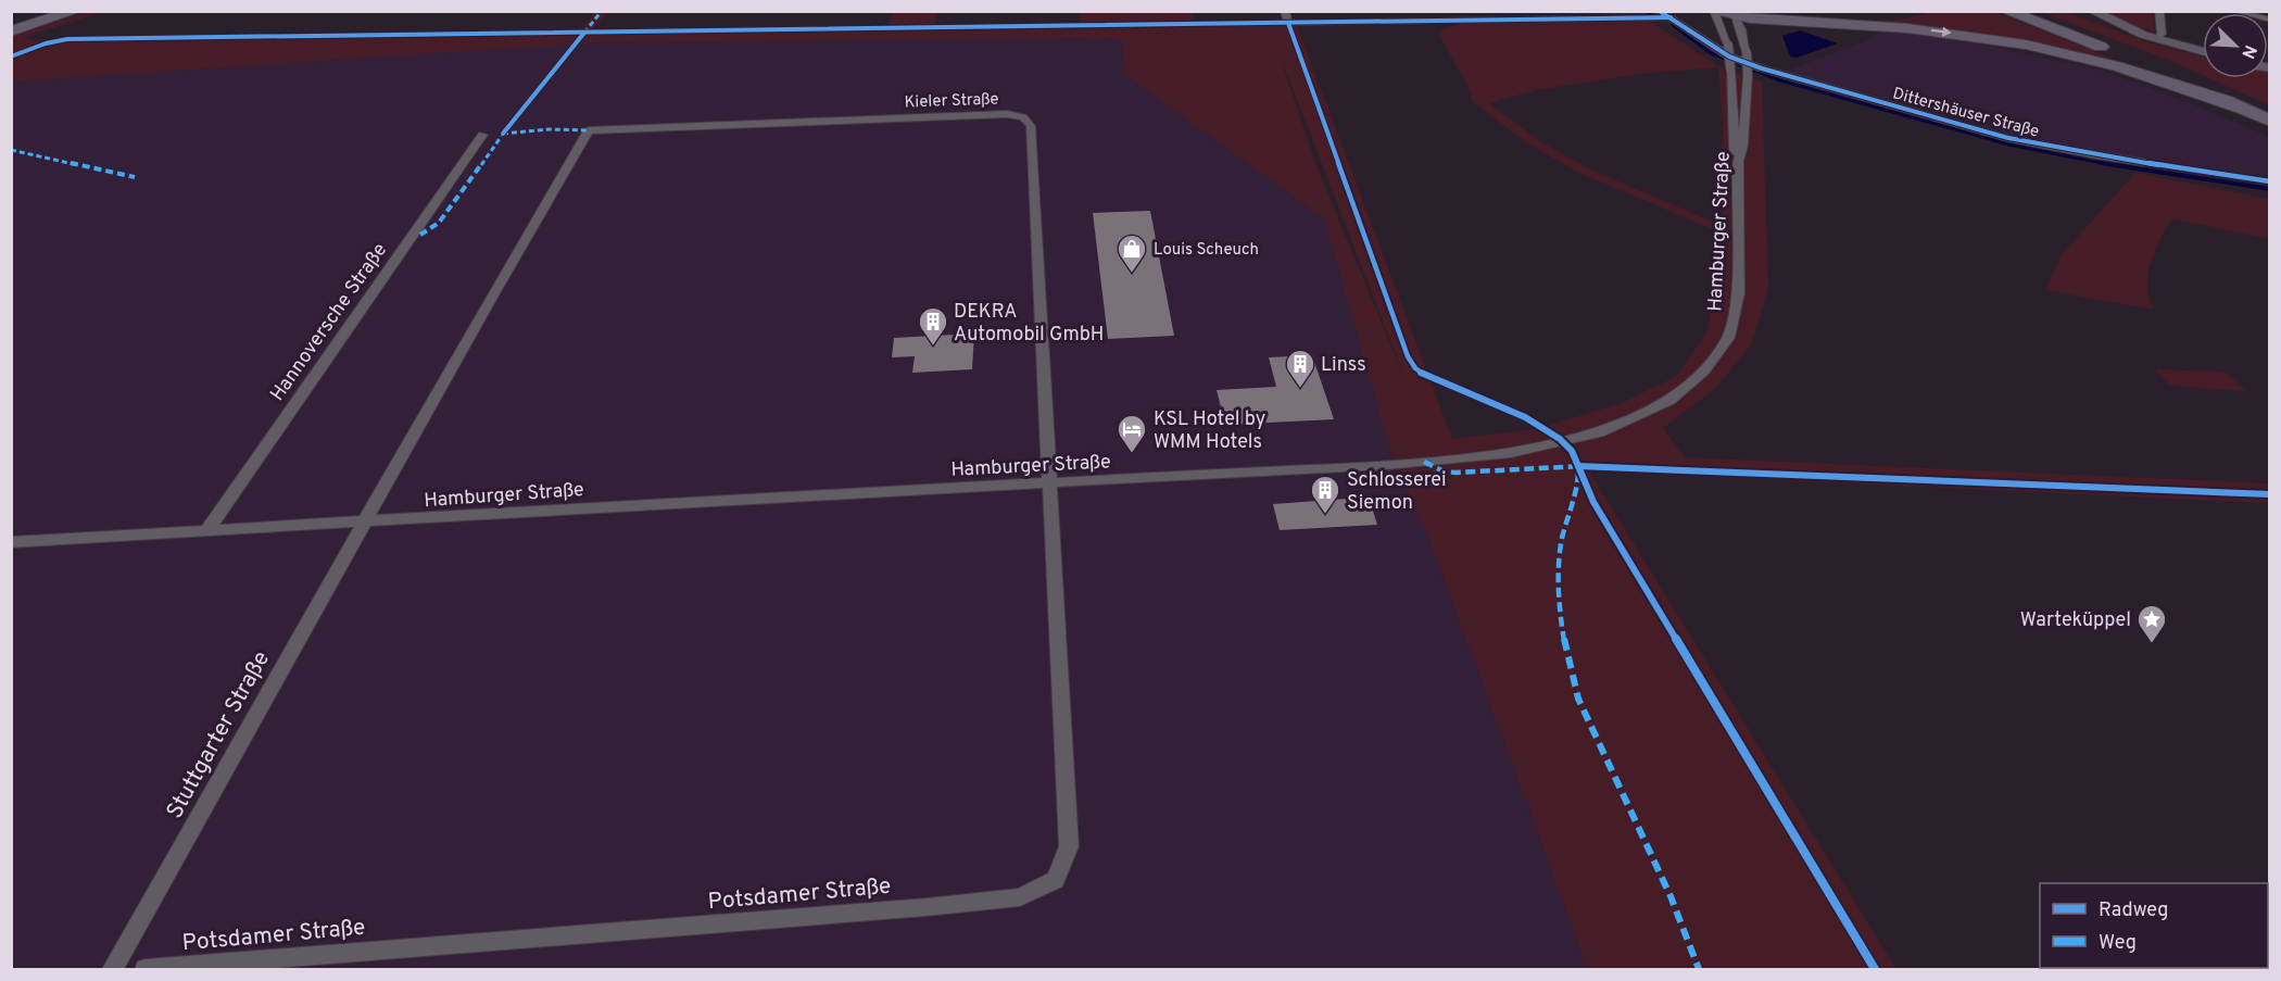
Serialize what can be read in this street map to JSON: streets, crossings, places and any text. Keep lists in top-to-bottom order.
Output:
{
  "streets": {
    "street": [
      "Kieler Straße",
      "Dittershäuser Straße",
      "Hamburger Straße",
      "Hannoversche Straße",
      "Stuttgarter Straße",
      "Potsdamer Straße"
    ]
  },
  "crossings": [
    ["Kieler Straße", "Hamburger Straße"],
    ["Kieler Straße", "Stuttgarter Straße"],
    ["Kieler Straße", "Potsdamer Straße"],
    ["Hamburger Straße", "Hannoversche Straße"],
    ["Hamburger Straße", "Stuttgarter Straße"],
    ["Hamburger Straße", "Potsdamer Straße"]
  ],
  "places": {
    "shop": ["Louis Scheuch"],
    "building": ["DEKRA Automobil GmbH", "Linss", "Schlosserei Siemon"],
    "hotel": ["KSL Hotel by WMM Hotels"],
    "place": ["Warteküppel"]
  },
  "legend": ["Radweg", "Weg"],
  "north": "bottom right"
}
